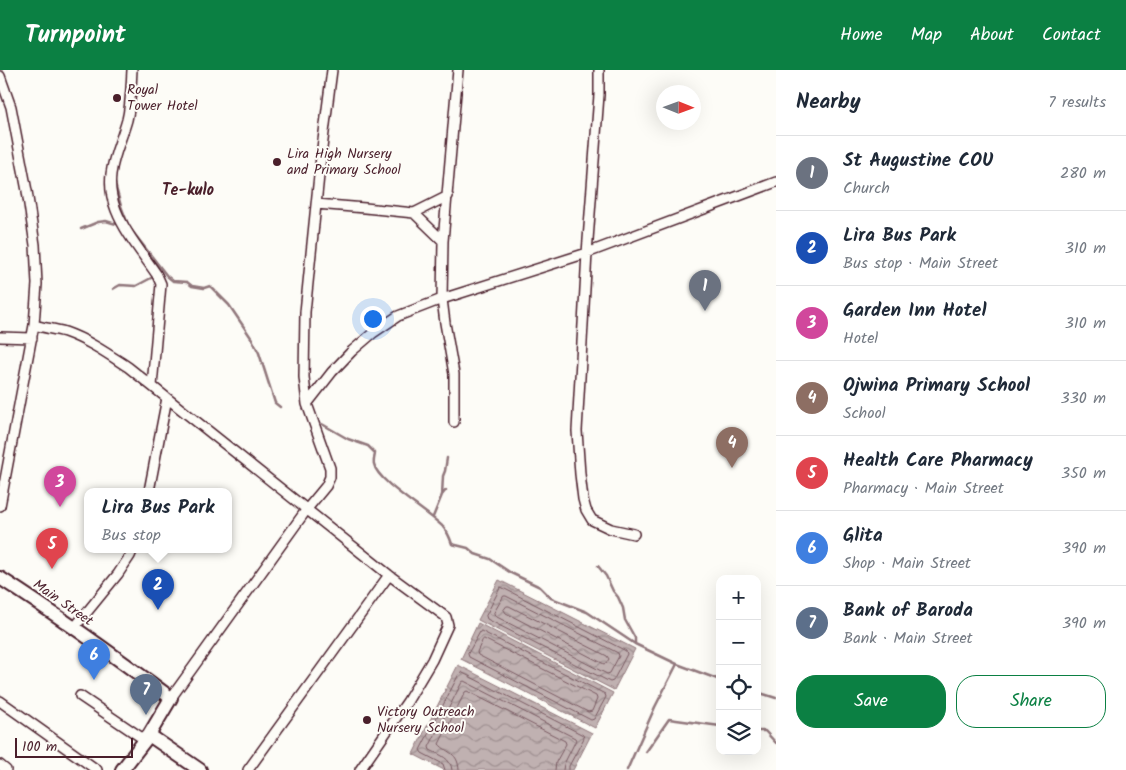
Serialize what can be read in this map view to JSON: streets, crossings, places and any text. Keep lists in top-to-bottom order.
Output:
{
  "streets": {
    "street": ["Main Street"]
  },
  "districts": ["Te-kulo"],
  "places": ["Royal Tower Hotel", "Lira High Nursery and Primary School", "Victory Outreach Nursery School"],
  "scale_bar": "100 m",
  "north": "right",
  "page": {
    "header": "Turnpoint",
    "nav": [
      "Home",
      "Map",
      "About",
      "Contact"
    ],
    "heading": ["Nearby", "7 results"],
    "list": [
      {
        "mark": "1",
        "name": "St Augustine COU",
        "note": "Church",
        "value": "280 m"
      },
      {
        "mark": "2",
        "name": "Lira Bus Park",
        "note": "Bus stop · Main Street",
        "value": "310 m"
      },
      {
        "mark": "3",
        "name": "Garden Inn Hotel",
        "note": "Hotel",
        "value": "310 m"
      },
      {
        "mark": "4",
        "name": "Ojwina Primary School",
        "note": "School",
        "value": "330 m"
      },
      {
        "mark": "5",
        "name": "Health Care Pharmacy",
        "note": "Pharmacy · Main Street",
        "value": "350 m"
      },
      {
        "mark": "6",
        "name": "Glita",
        "note": "Shop · Main Street",
        "value": "390 m"
      },
      {
        "mark": "7",
        "name": "Bank of Baroda",
        "note": "Bank · Main Street",
        "value": "390 m"
      }
    ],
    "pins": [
      "1",
      "4",
      "3",
      "5",
      "2",
      "6",
      "7"
    ],
    "popup": ["Lira Bus Park", "Bus stop"],
    "map_buttons": ["+", "−"],
    "buttons": ["Save", "Share"],
    "scale": "100 m"
  }
}
